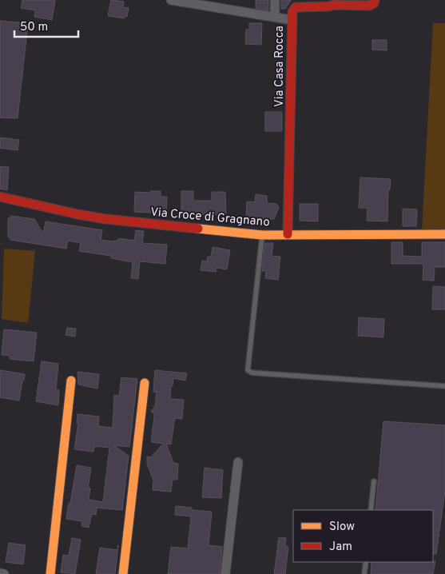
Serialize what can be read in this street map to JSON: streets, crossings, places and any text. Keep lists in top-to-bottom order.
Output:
{
  "streets": {
    "street": ["Via Casa Rocca", "Via Croce di Gragnano"]
  },
  "crossings": [
    ["Via Casa Rocca", "Via Croce di Gragnano"]
  ],
  "legend": ["Slow", "Jam"],
  "scale_bar": "50 m"
}
